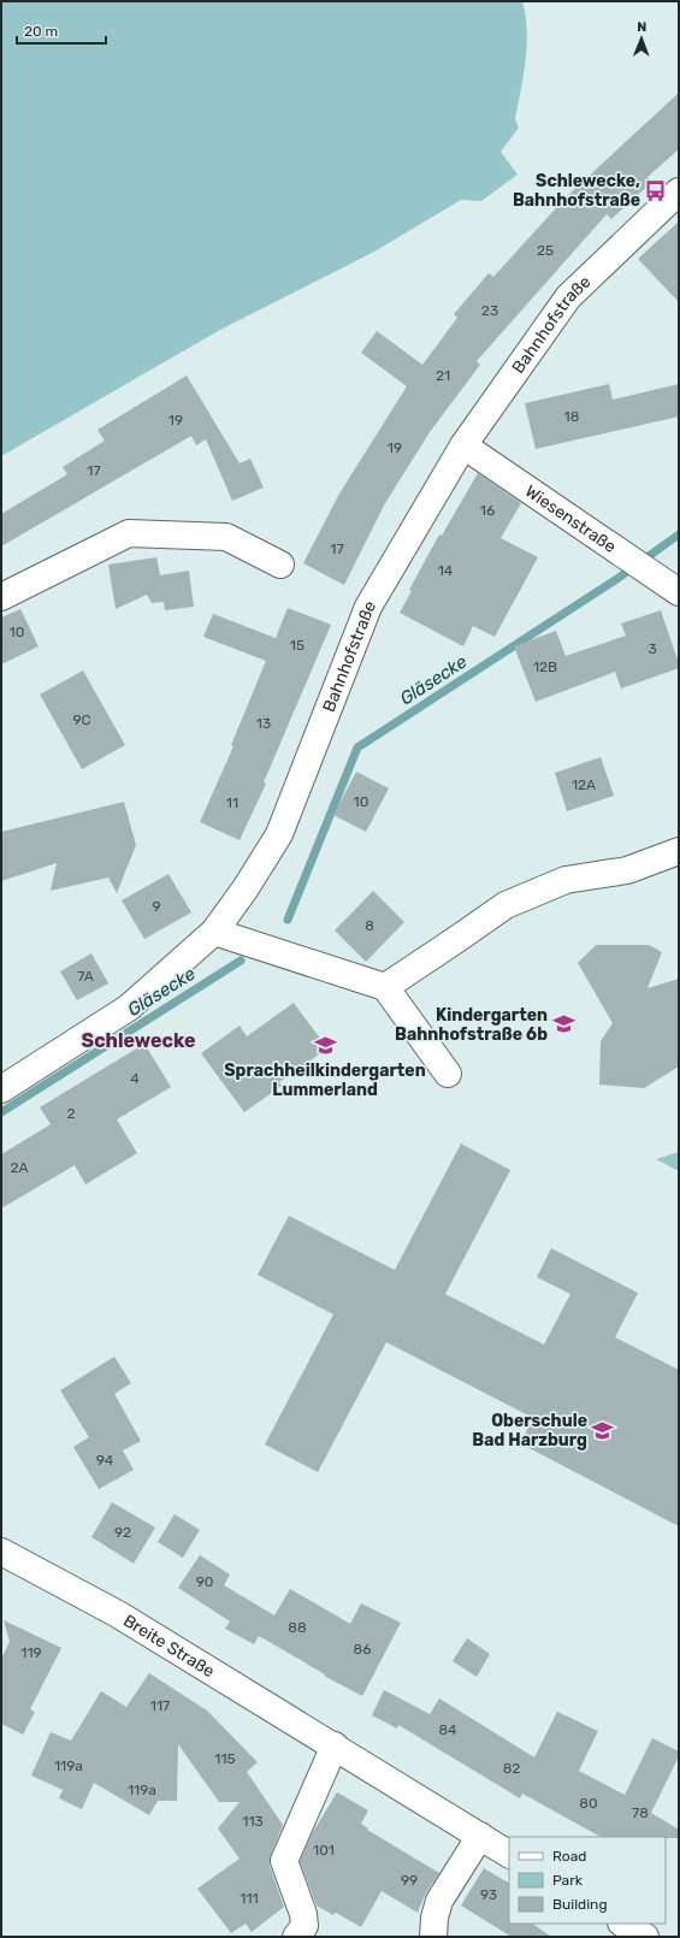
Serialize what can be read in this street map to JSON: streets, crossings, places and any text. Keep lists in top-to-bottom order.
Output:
{
  "streets": {
    "street": ["Bahnhofstraße", "Wiesenstraße", "Breite Straße"]
  },
  "crossings": [
    ["Bahnhofstraße", "Wiesenstraße"]
  ],
  "districts": ["Schlewecke"],
  "water": ["Gläsecke"],
  "places": {
    "bus stop": ["Schlewecke, Bahnhofstraße"],
    "school or university": ["Kindergarten Bahnhofstraße 6b", "Sprachheilkindergarten Lummerland", "Oberschule Bad Harzburg"]
  },
  "house_numbers": [
    "25",
    "23",
    "21",
    "18",
    "19",
    "19",
    "17",
    "16",
    "17",
    "14",
    "10",
    "15",
    "3",
    "12B",
    "9C",
    "13",
    "12A",
    "10",
    "11",
    "9",
    "8",
    "7A",
    "4",
    "2",
    "2A",
    "94",
    "92",
    "90",
    "88",
    "86",
    "119",
    "117",
    "84",
    "115",
    "119a",
    "82",
    "119a",
    "80",
    "78",
    "113",
    "101",
    "99",
    "93",
    "111"
  ],
  "legend": ["Road", "Park", "Building"],
  "scale_bar": "20 m",
  "north": "top"
}
